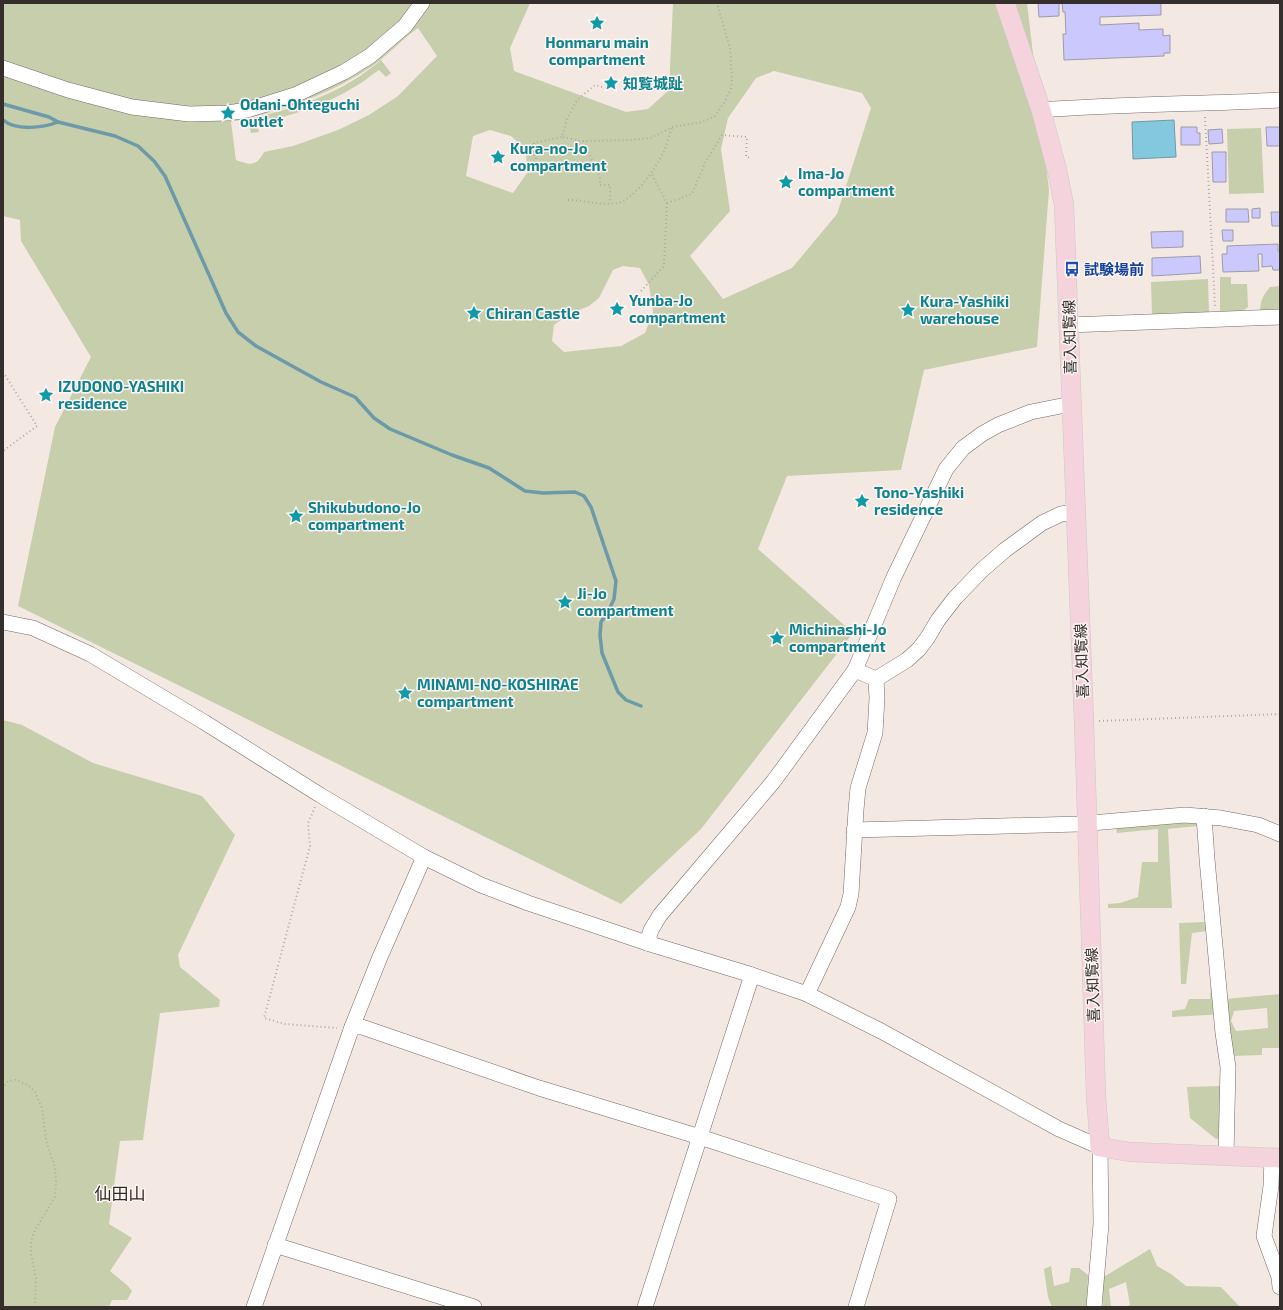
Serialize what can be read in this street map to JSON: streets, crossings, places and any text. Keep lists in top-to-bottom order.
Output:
{
  "streets": {
    "main road": ["喜入知覧線"]
  },
  "districts": ["仙田山"],
  "places": {
    "place": [
      "Honmaru main compartment",
      "知覧城趾",
      "Odani-Ohteguchi outlet",
      "Kura-no-Jo compartment",
      "Ima-Jo compartment",
      "Yunba-Jo compartment",
      "Kura-Yashiki warehouse",
      "Chiran Castle",
      "IZUDONO-YASHIKI residence",
      "Tono-Yashiki residence",
      "Shikubudono-Jo compartment",
      "Ji-Jo compartment",
      "Michinashi-Jo compartment",
      "MINAMI-NO-KOSHIRAE compartment"
    ],
    "bus stop": ["試験場前"]
  }
}
